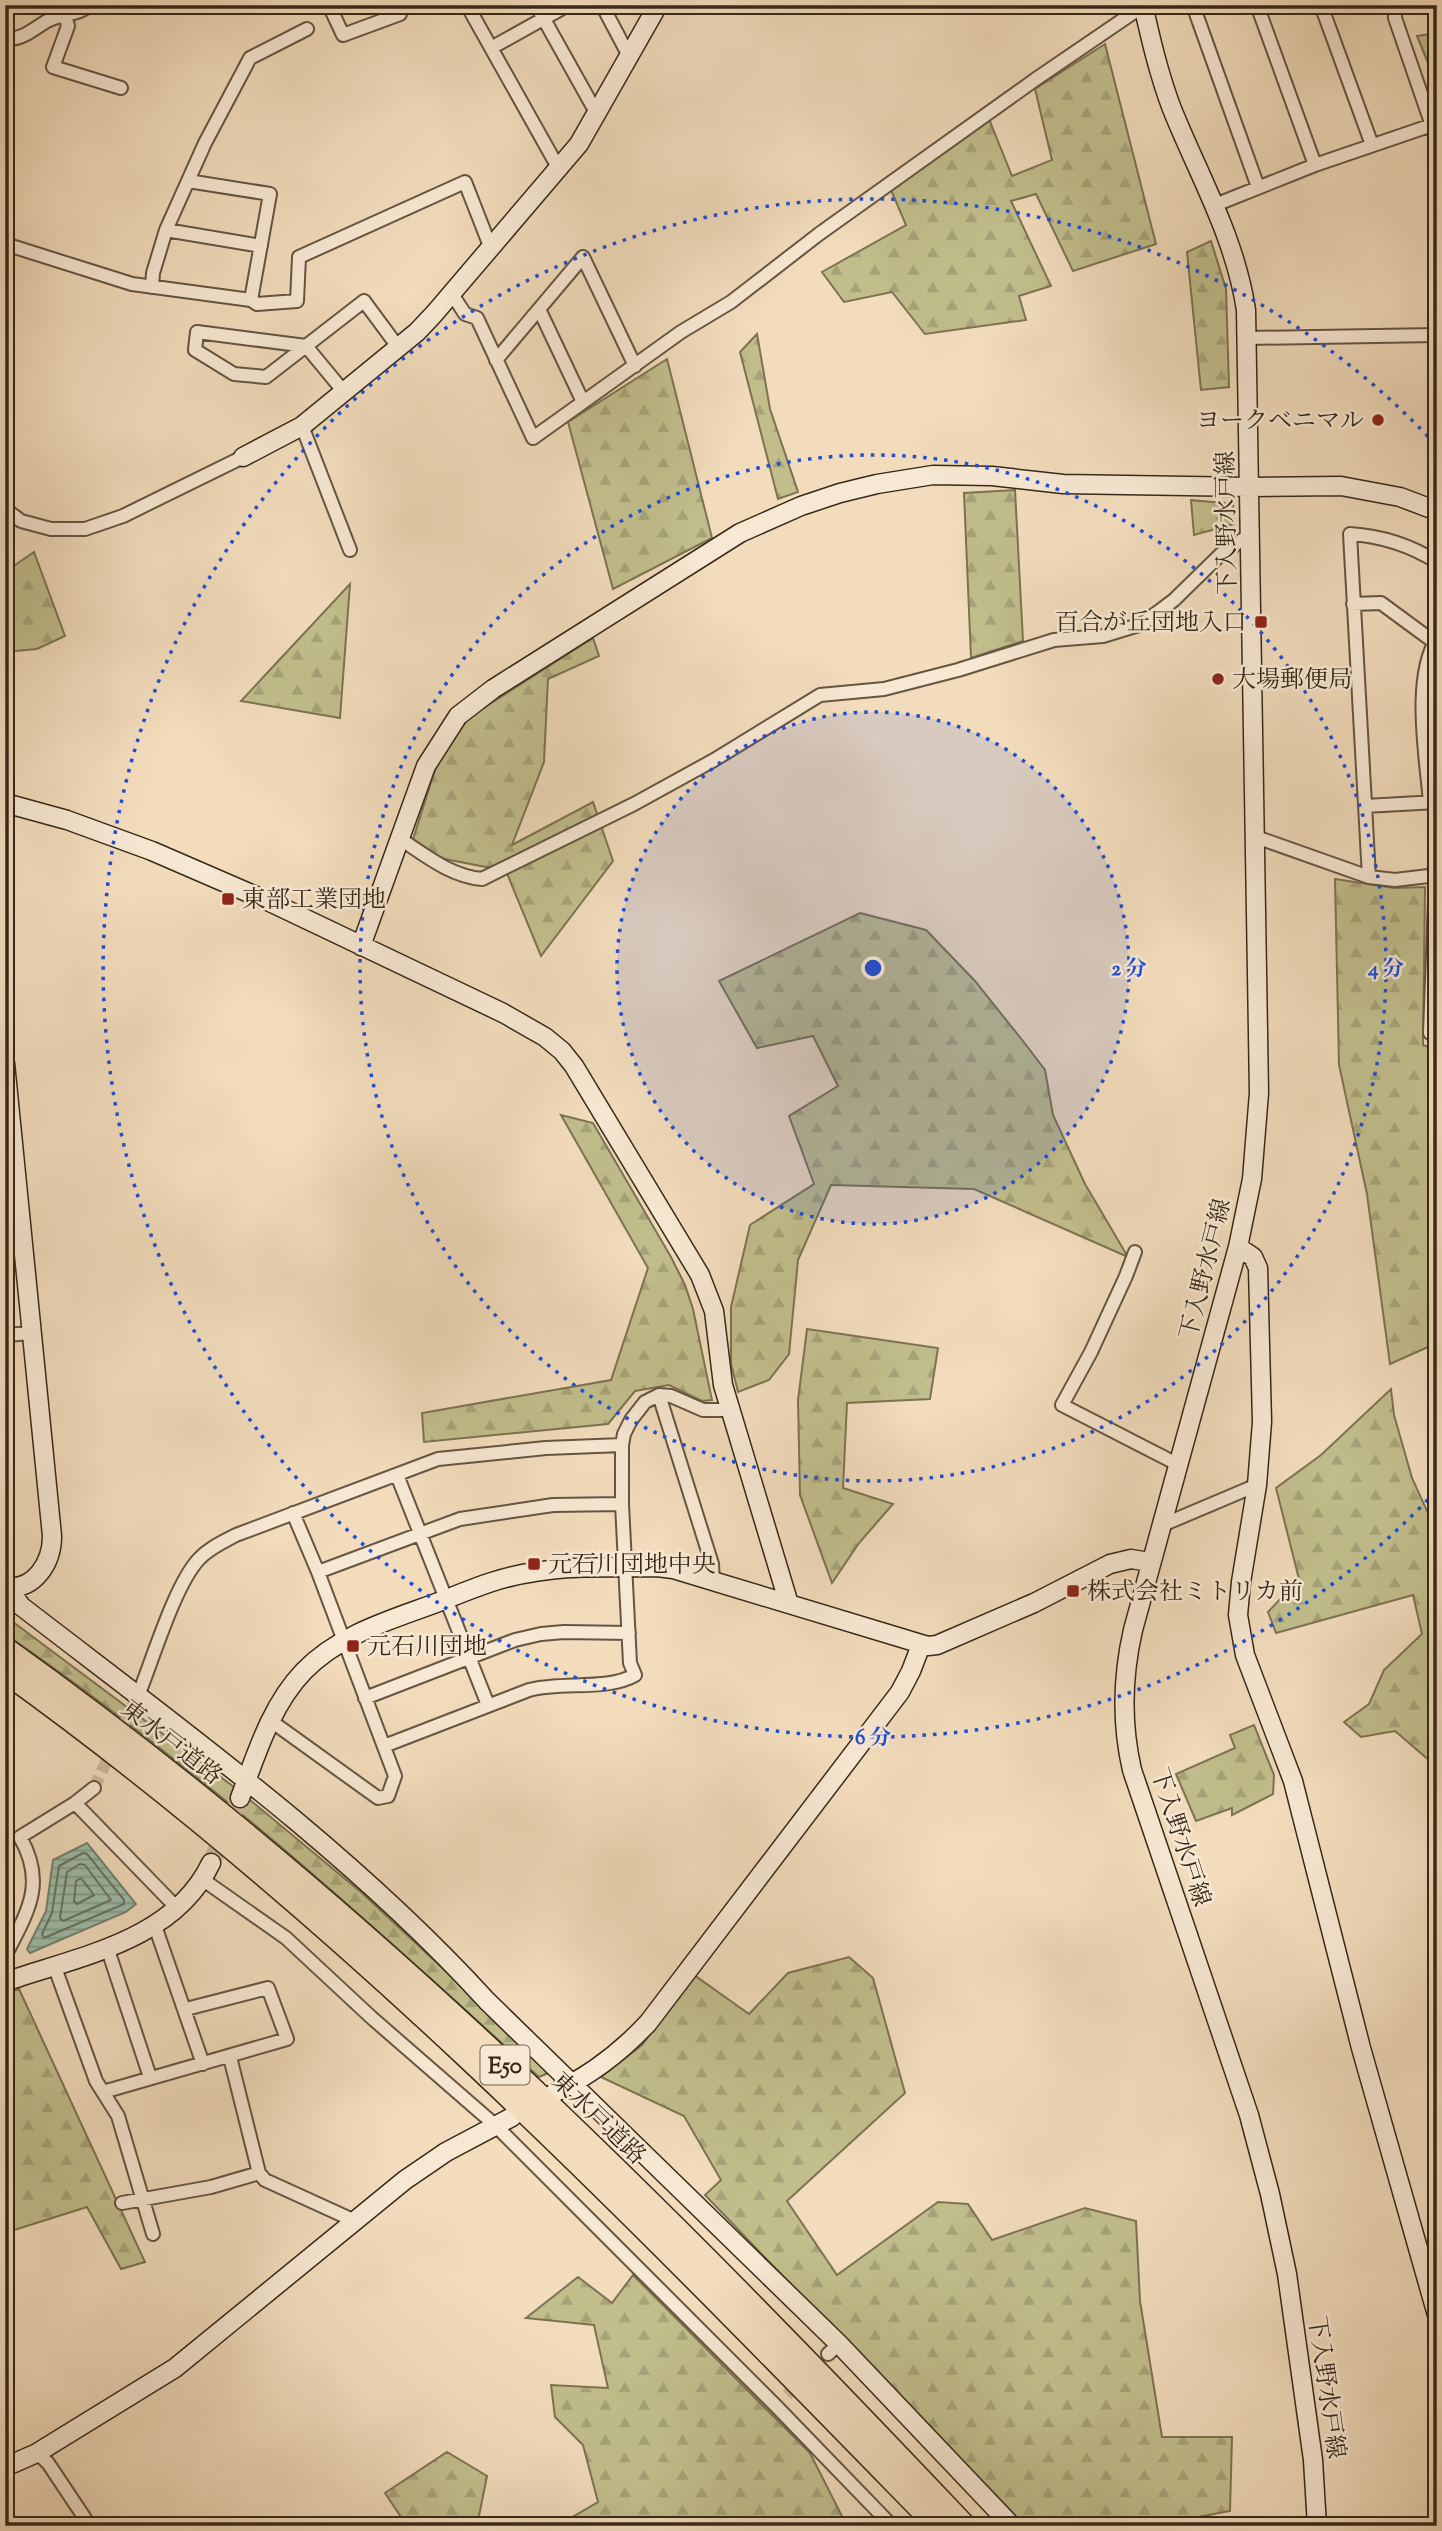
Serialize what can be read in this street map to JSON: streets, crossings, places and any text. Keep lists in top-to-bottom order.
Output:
{
  "streets": {
    "highway": ["東水戸道路", "E50"],
    "street": ["下入野水戸線"]
  },
  "places": {
    "other": ["ヨークベニマル", "大場郵便局"],
    "transit": [
      "百合が丘団地入口",
      "東部工業団地",
      "元石川団地中央",
      "株式会社ミトリカ前",
      "元石川団地"
    ]
  },
  "rings": ["2 分", "4 分", "6 分"]
}
